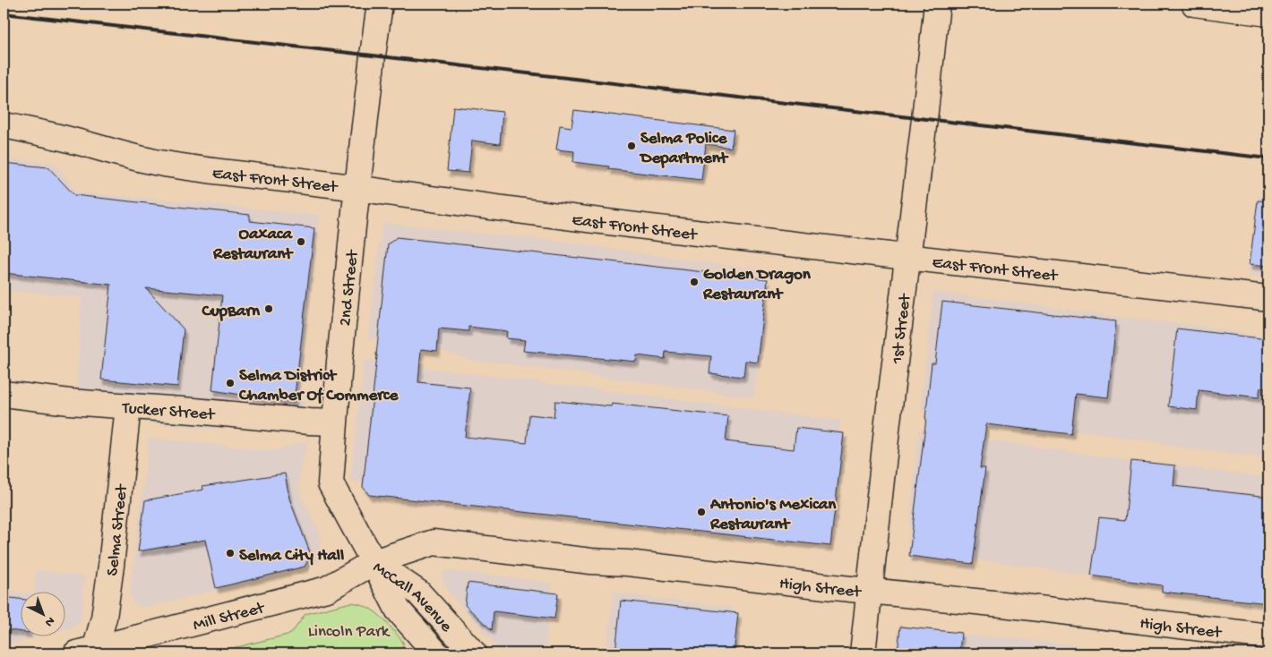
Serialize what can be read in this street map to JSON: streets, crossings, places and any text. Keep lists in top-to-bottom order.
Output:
{
  "streets": {
    "street": [
      "East Front Street",
      "2nd Street",
      "1st Street",
      "Tucker Street",
      "Selma Street",
      "High Street",
      "McCall Avenue",
      "Mill Street"
    ]
  },
  "crossings": [
    ["East Front Street", "2nd Street"],
    ["East Front Street", "1st Street"],
    ["2nd Street", "Tucker Street"],
    ["2nd Street", "High Street"],
    ["2nd Street", "McCall Avenue"],
    ["2nd Street", "Mill Street"],
    ["1st Street", "High Street"],
    ["Tucker Street", "Selma Street"],
    ["Selma Street", "Mill Street"],
    ["High Street", "McCall Avenue"],
    ["High Street", "Mill Street"],
    ["McCall Avenue", "Mill Street"]
  ],
  "parks": ["Lincoln Park"],
  "places": [
    "Selma Police Department",
    "Oaxaca Restaurant",
    "Golden Dragon Restaurant",
    "CupBarn",
    "Selma District Chamber Of Commerce",
    "Antonio's Mexican Restaurant",
    "Selma City Hall"
  ],
  "north": "bottom right"
}
